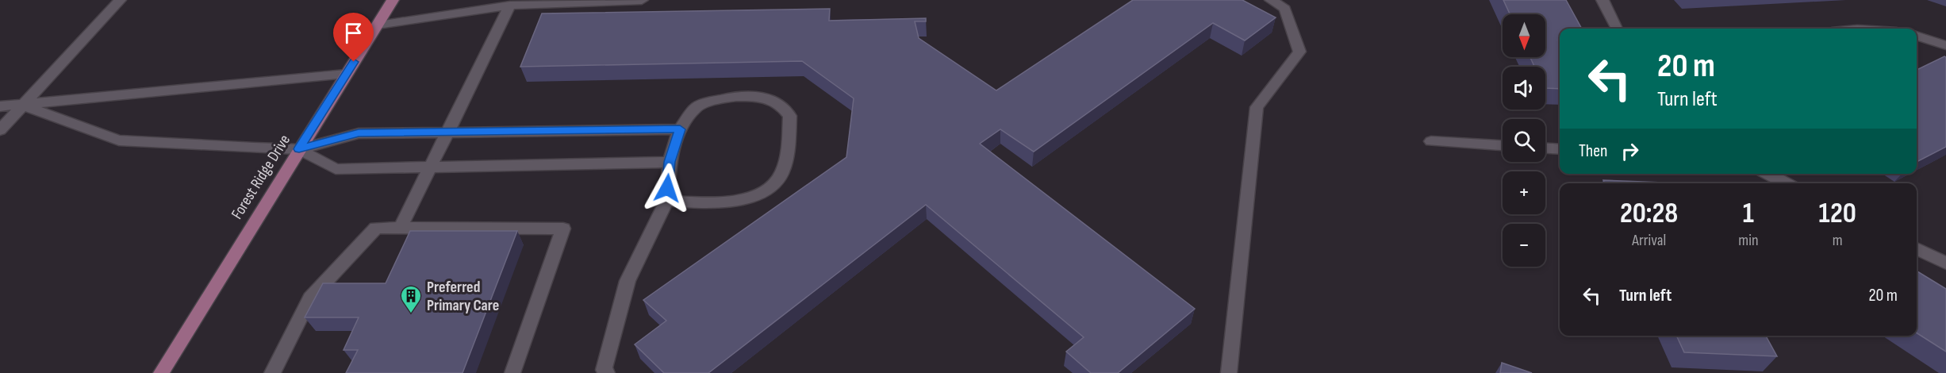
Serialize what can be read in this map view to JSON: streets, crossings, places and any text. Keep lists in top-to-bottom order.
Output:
{
  "streets": {
    "main road": ["Forest Ridge Drive"]
  },
  "places": {
    "building": ["Preferred Primary Care"]
  },
  "north": "bottom",
  "page": {
    "map_buttons": ["+", "−"],
    "turn": ["20 m", "Turn left"],
    "then": "Then",
    "eta": [
      "20:28",
      "Arrival",
      "1",
      "min",
      "120",
      "m"
    ],
    "list": [
      {
        "name": "Turn left",
        "value": "20 m"
      }
    ]
  }
}
